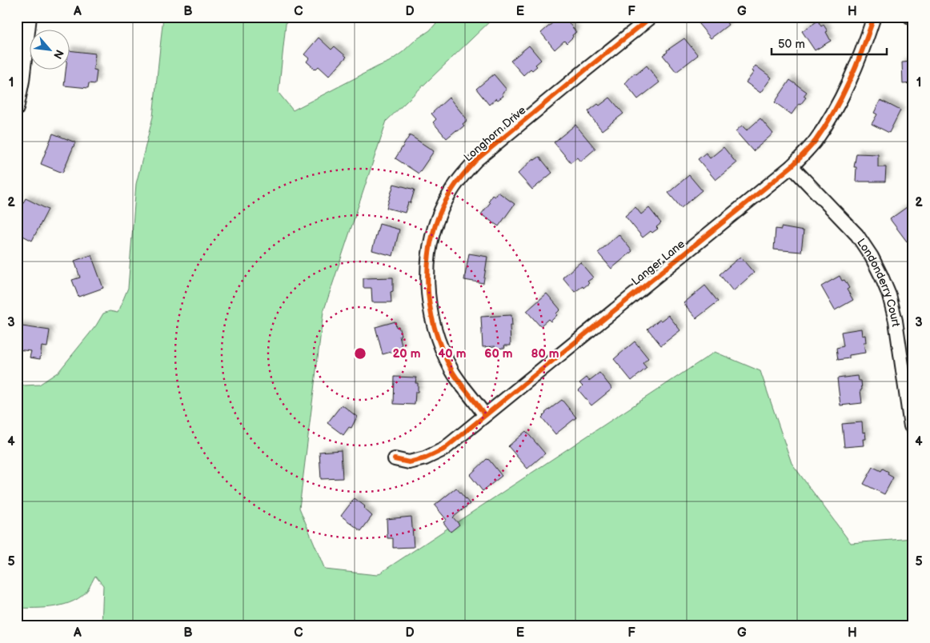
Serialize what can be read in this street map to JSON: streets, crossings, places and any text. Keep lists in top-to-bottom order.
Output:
{
  "streets": {
    "street": ["Longhorn Drive", "Langer Lane", "Londonderry Court"]
  },
  "crossings": [
    ["Longhorn Drive", "Langer Lane"],
    ["Langer Lane", "Londonderry Court"]
  ],
  "scale_bar": "50 m",
  "north": "bottom right",
  "grid": {
    "columns": [
      "A",
      "B",
      "C",
      "D",
      "E",
      "F",
      "G",
      "H"
    ],
    "rows": [
      "1",
      "2",
      "3",
      "4",
      "5"
    ]
  },
  "rings": [
    "20 m",
    "40 m",
    "60 m",
    "80 m"
  ]
}
